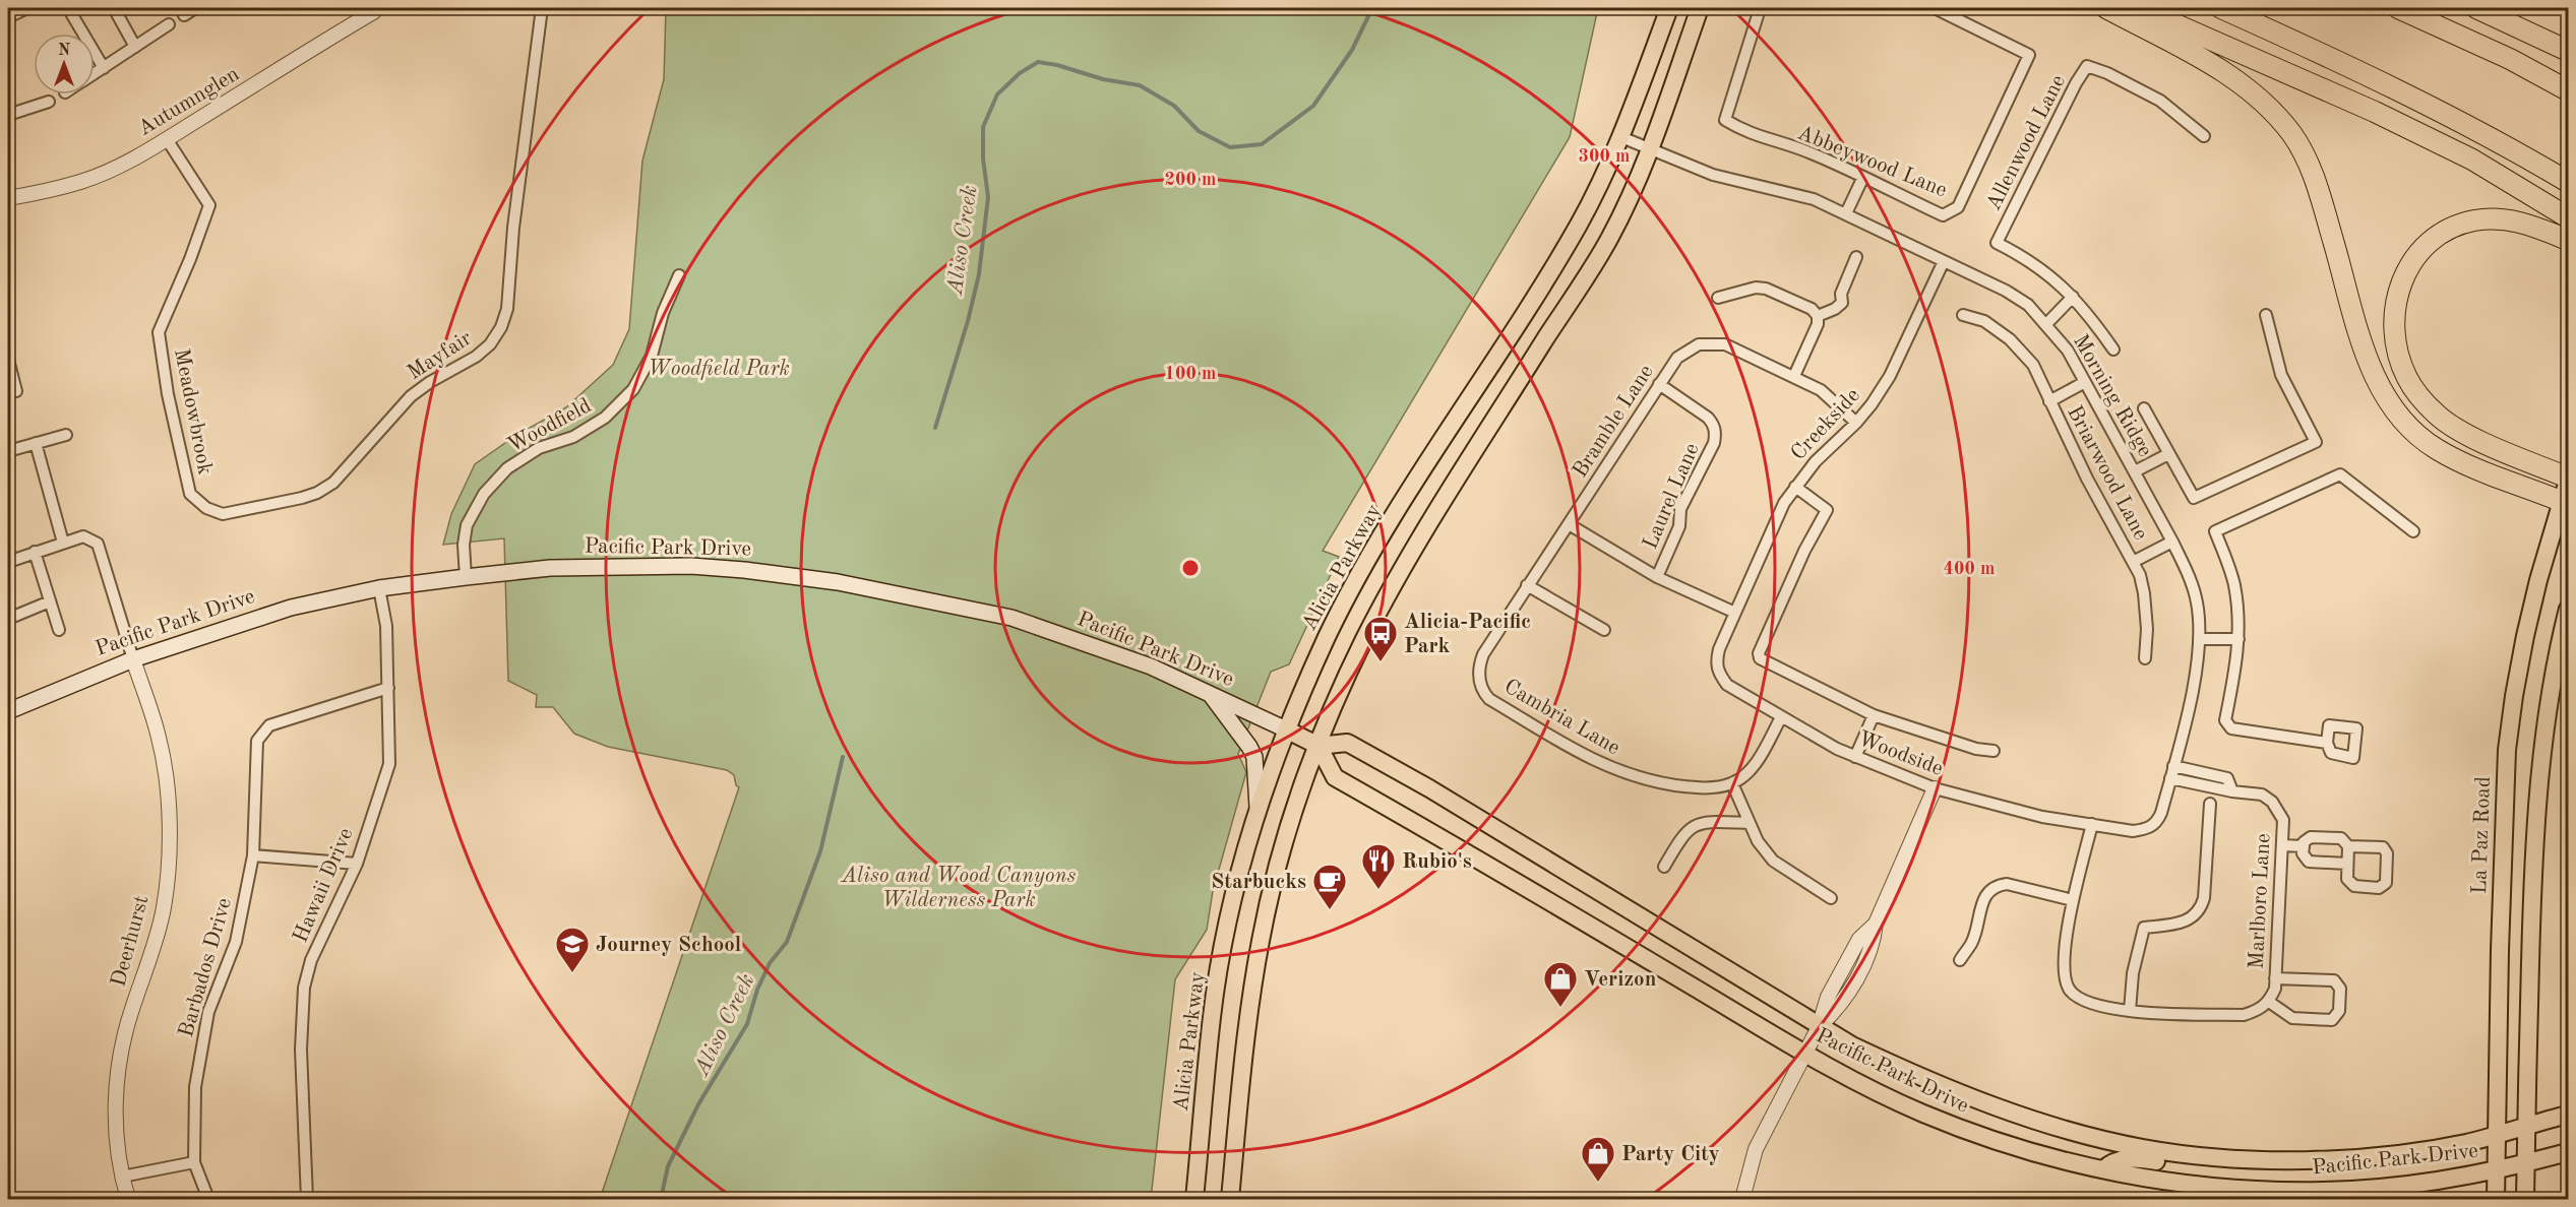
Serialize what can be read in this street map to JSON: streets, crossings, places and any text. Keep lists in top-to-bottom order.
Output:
{
  "streets": {
    "main road": ["Pacific Park Drive", "Alicia Parkway", "La Paz Road"],
    "street": [
      "Autumnglen",
      "Allenwood Lane",
      "Abbeywood Lane",
      "Mayfair",
      "Morning Ridge",
      "Meadowbrook",
      "Bramble Lane",
      "Creekside",
      "Woodfield",
      "Briarwood Lane",
      "Laurel Lane",
      "Cambria Lane",
      "Woodside",
      "Hawaii Drive",
      "Marlboro Lane",
      "Deerhurst",
      "Barbados Drive"
    ]
  },
  "crossings": [
    ["Autumnglen", "Meadowbrook"],
    ["Mayfair", "Meadowbrook"],
    ["Morning Ridge", "Creekside"],
    ["Morning Ridge", "Briarwood Lane"],
    ["Morning Ridge", "Alicia Parkway"],
    ["Morning Ridge", "Woodside"],
    ["Morning Ridge", "Marlboro Lane"],
    ["Bramble Lane", "Creekside"],
    ["Bramble Lane", "Laurel Lane"],
    ["Bramble Lane", "Cambria Lane"],
    ["Creekside", "Woodside"],
    ["Woodfield", "Pacific Park Drive"],
    ["Pacific Park Drive", "Alicia Parkway"],
    ["Pacific Park Drive", "La Paz Road"],
    ["Pacific Park Drive", "Hawaii Drive"],
    ["Pacific Park Drive", "Deerhurst"],
    ["Hawaii Drive", "Barbados Drive"]
  ],
  "water": ["Aliso Creek"],
  "parks": ["Woodfield Park", "Aliso and Wood Canyons Wilderness Park"],
  "places": {
    "bus stop": ["Alicia-Pacific Park"],
    "restaurant": ["Rubio's"],
    "cafe": ["Starbucks"],
    "school or university": ["Journey School"],
    "shop": ["Verizon", "Party City"]
  },
  "north": "top",
  "rings": [
    "300 m",
    "200 m",
    "100 m",
    "400 m"
  ]
}
